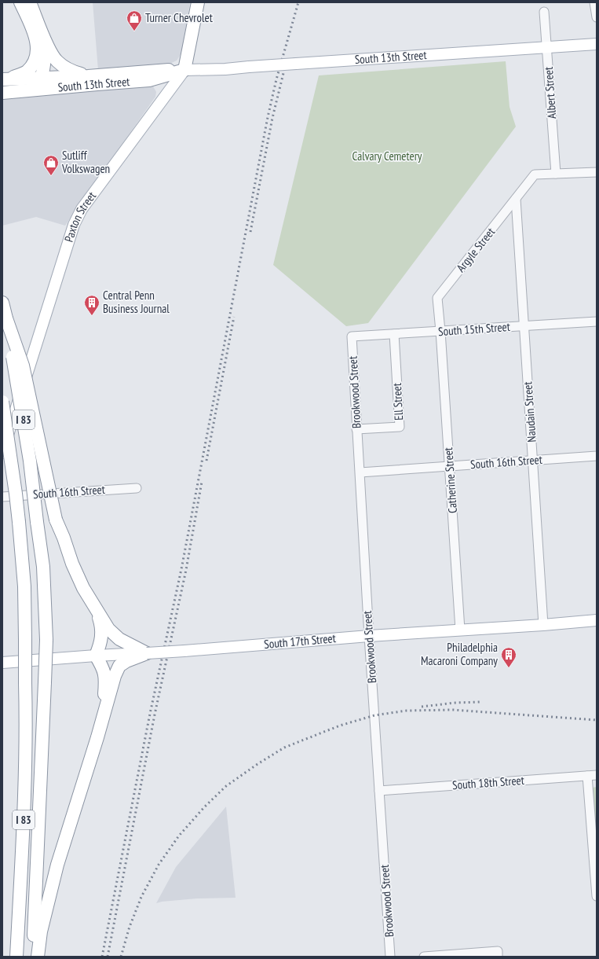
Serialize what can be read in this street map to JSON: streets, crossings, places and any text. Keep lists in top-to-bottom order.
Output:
{
  "streets": {
    "highway": ["South 13th Street", "Paxton Street", "I 83"],
    "main road": ["South 17th Street"],
    "street": [
      "Albert Street",
      "Argyle Street",
      "South 15th Street",
      "Brookwood Street",
      "Ell Street",
      "Naudain Street",
      "South 16th Street",
      "Catherine Street",
      "South 18th Street"
    ]
  },
  "crossings": [
    ["South 13th Street", "Albert Street"],
    ["South 13th Street", "Paxton Street"],
    ["Albert Street", "Argyle Street"],
    ["Argyle Street", "South 15th Street"],
    ["Argyle Street", "Naudain Street"],
    ["Argyle Street", "Catherine Street"],
    ["South 15th Street", "Brookwood Street"],
    ["South 15th Street", "Ell Street"],
    ["South 15th Street", "Naudain Street"],
    ["South 15th Street", "Catherine Street"],
    ["Brookwood Street", "Ell Street"],
    ["Brookwood Street", "South 16th Street"],
    ["Brookwood Street", "South 17th Street"],
    ["Brookwood Street", "South 18th Street"],
    ["Naudain Street", "South 16th Street"],
    ["Naudain Street", "South 17th Street"],
    ["South 16th Street", "Catherine Street"],
    ["Catherine Street", "South 17th Street"]
  ],
  "parks": ["Calvary Cemetery"],
  "places": {
    "shop": ["Turner Chevrolet", "Sutliff Volkswagen"],
    "building": ["Central Penn Business Journal", "Philadelphia Macaroni Company"]
  }
}
